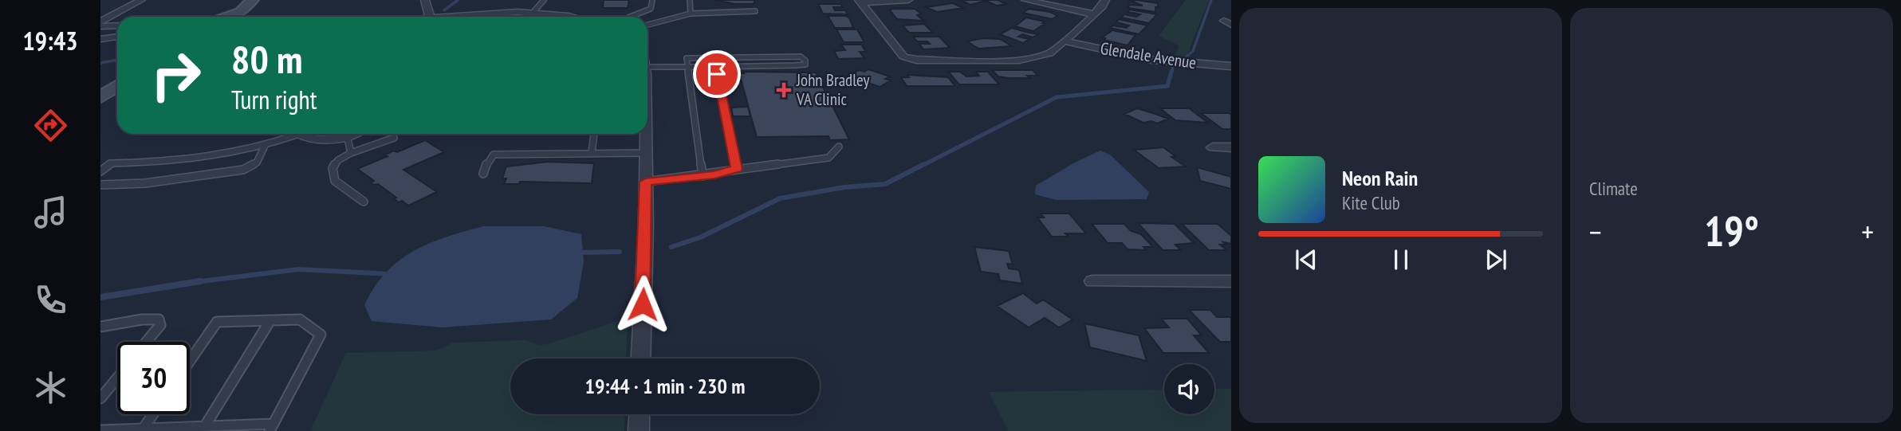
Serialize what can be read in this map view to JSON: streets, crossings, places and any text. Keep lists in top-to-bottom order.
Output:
{
  "streets": {
    "street": ["Glendale Avenue"]
  },
  "places": {
    "health": ["John Bradley VA Clinic"]
  },
  "page": {
    "tabs": "19:43",
    "tile": "Climate",
    "turn": ["80 m", "Turn right"],
    "song": ["Neon Rain", "Kite Club"],
    "heat": ["−", "19°", "+"],
    "limit": "30",
    "trip": "19:44 · 1 min · 230 m"
  }
}
